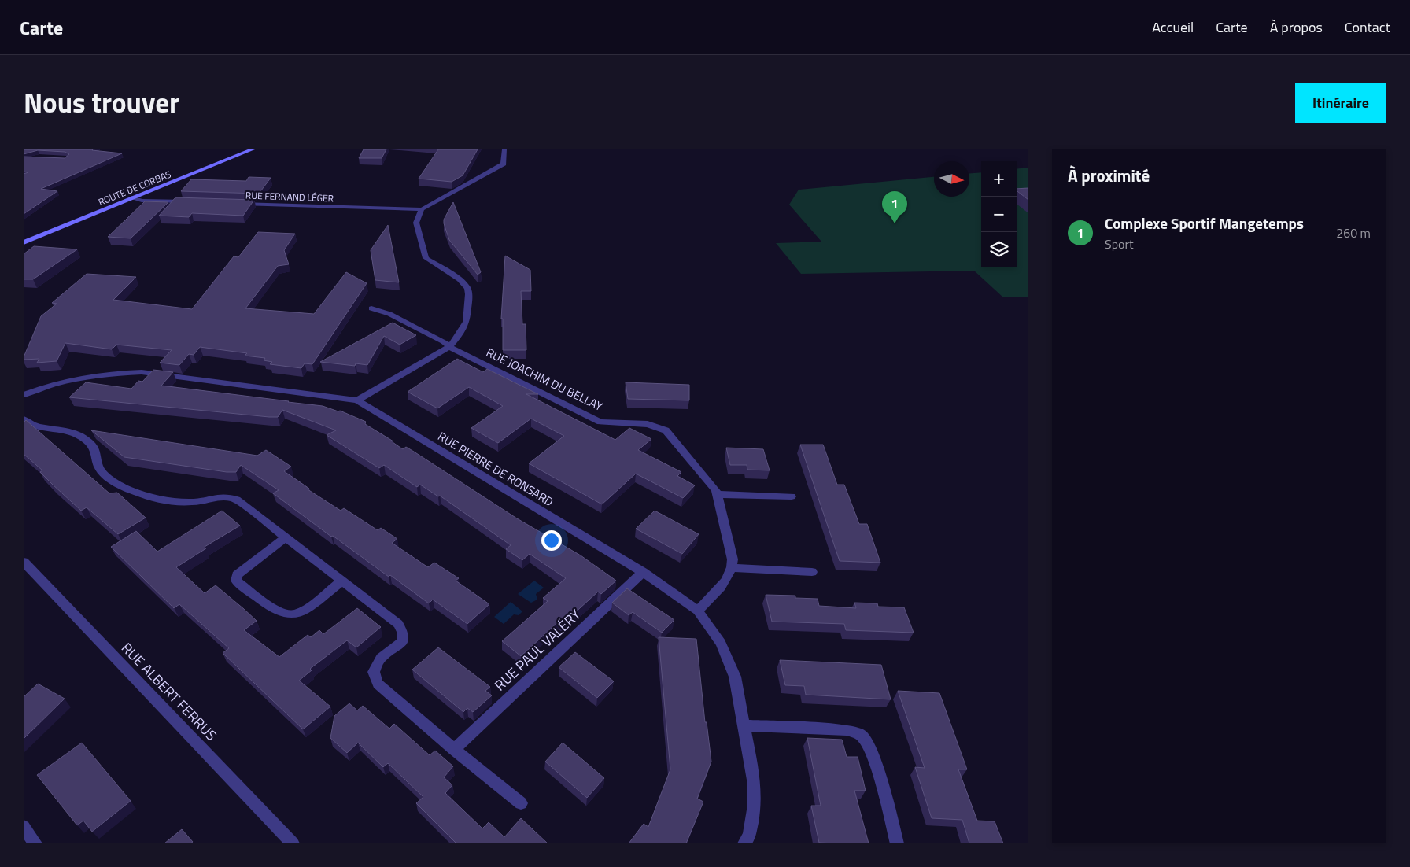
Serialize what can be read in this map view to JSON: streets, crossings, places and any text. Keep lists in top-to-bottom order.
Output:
{
  "streets": {
    "street": [
      "ROUTE DE CORBAS",
      "RUE FERNAND LÉGER",
      "RUE JOACHIM DU BELLAY",
      "RUE PIERRE DE RONSARD",
      "RUE PAUL VALÉRY",
      "RUE ALBERT FERRUS"
    ]
  },
  "crossings": [
    ["RUE PIERRE DE RONSARD", "RUE PAUL VALÉRY"]
  ],
  "north": "right",
  "page": {
    "header": "Carte",
    "nav": [
      "Accueil",
      "Carte",
      "À propos",
      "Contact"
    ],
    "title": "Nous trouver",
    "buttons": "Itinéraire",
    "heading": "À proximité",
    "map_buttons": ["+", "−"],
    "pins": "1",
    "list": [
      {
        "mark": "1",
        "name": "Complexe Sportif Mangetemps",
        "note": "Sport",
        "value": "260 m"
      }
    ]
  }
}
